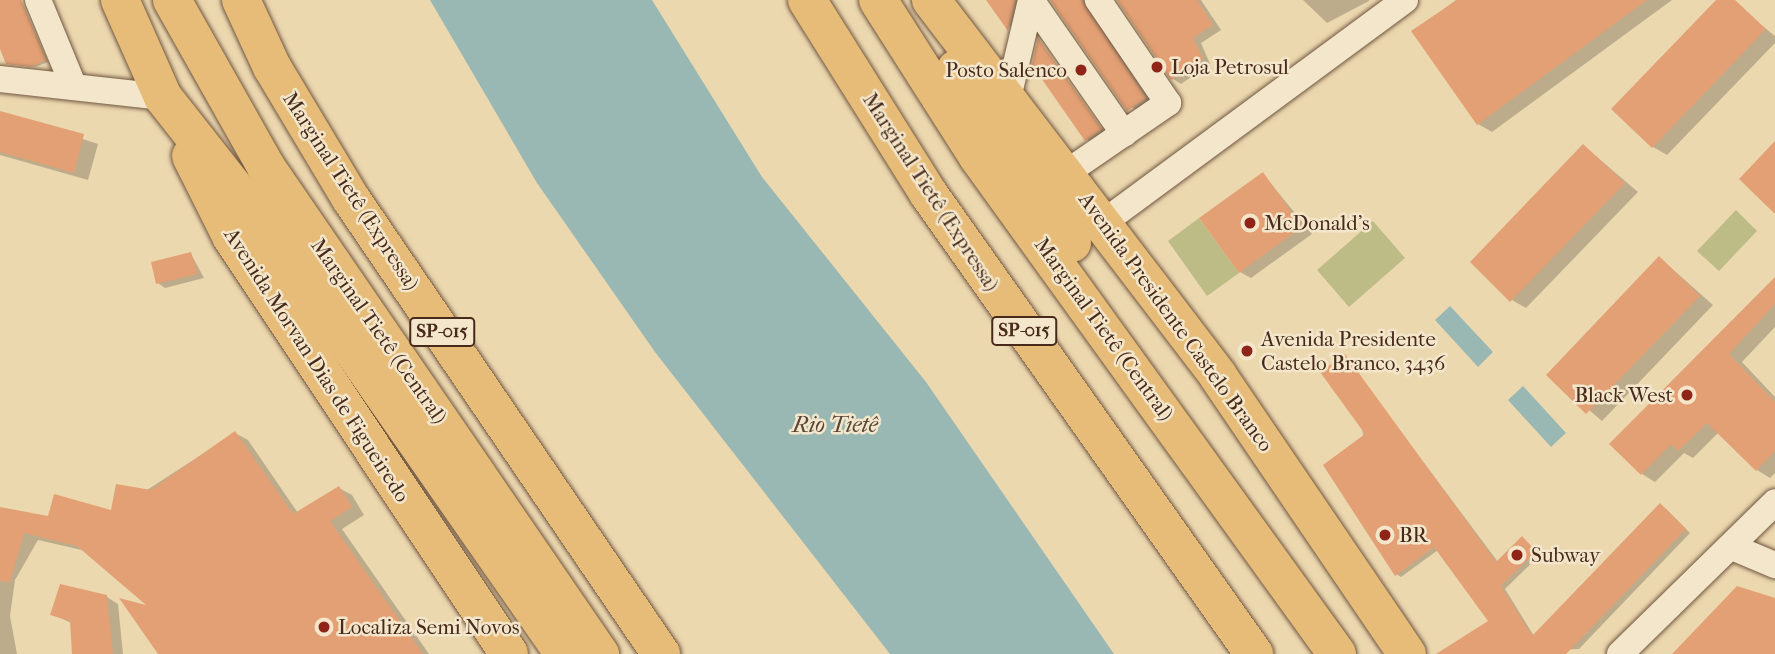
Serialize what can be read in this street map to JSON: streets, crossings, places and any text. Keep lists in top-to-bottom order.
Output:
{
  "streets": {
    "highway": [
      "Marginal Tietê (Expressa)",
      "Avenida Presidente Castelo Branco",
      "Marginal Tietê (Central)",
      "SP-015",
      "Avenida Morvan Dias de Figueiredo"
    ]
  },
  "water": ["Rio Tietê"],
  "places": [
    "Loja Petrosul",
    "Posto Salenco",
    "McDonald's",
    "Avenida Presidente Castelo Branco, 3436",
    "Black West",
    "BR",
    "Subway",
    "Localiza Semi Novos"
  ]
}
